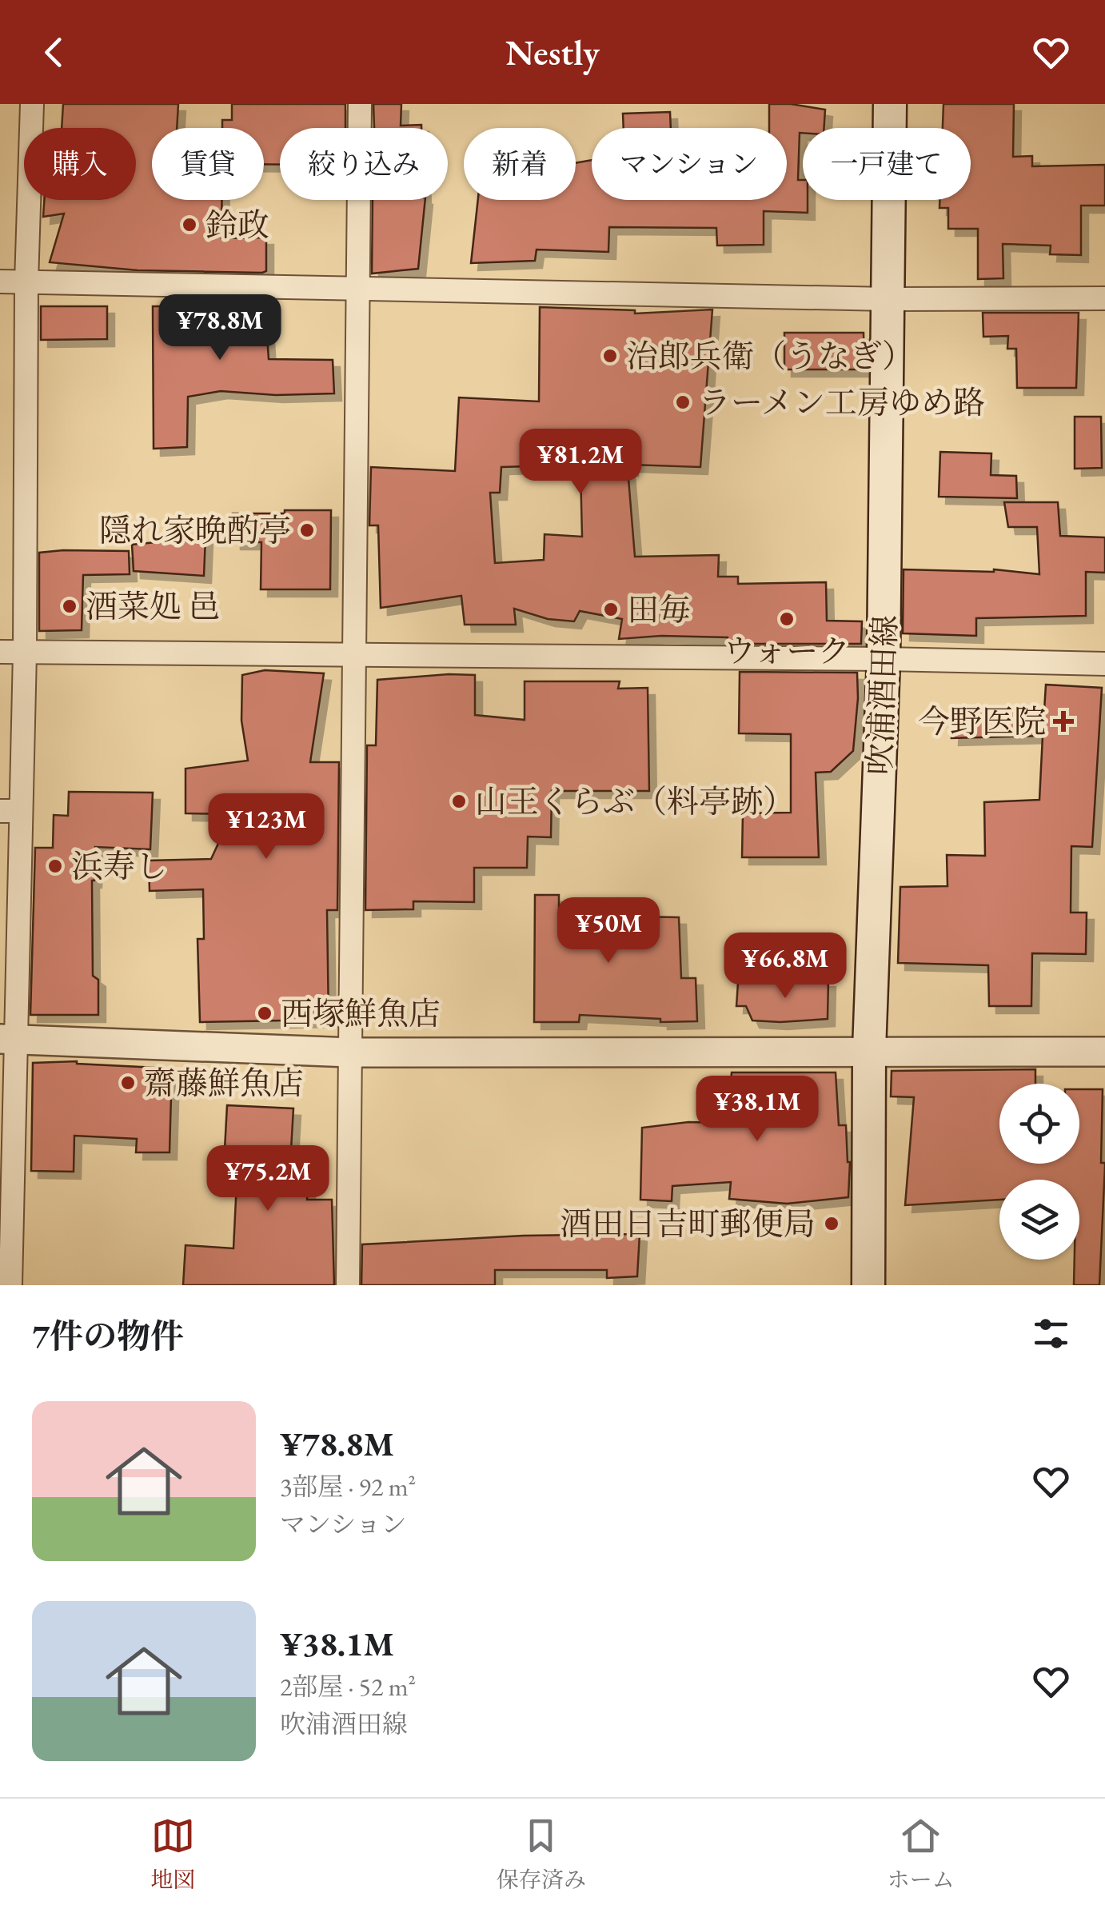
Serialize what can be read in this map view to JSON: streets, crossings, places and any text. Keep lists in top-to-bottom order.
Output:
{
  "streets": {
    "main road": ["吹浦酒田線"]
  },
  "places": {
    "other": [
      "鈴政",
      "治郎兵衛（うなぎ）",
      "ラーメン工房ゆめ路",
      "隠れ家晩酌亭",
      "酒菜処 邑",
      "田毎",
      "ウォーク",
      "山王くらぶ（料亭跡）",
      "浜寿し",
      "西塚鮮魚店",
      "齋藤鮮魚店",
      "酒田日吉町郵便局"
    ],
    "health": ["今野医院"]
  },
  "page": {
    "header": "Nestly",
    "chip": [
      "購入",
      "賃貸",
      "絞り込み",
      "新着",
      "マンション",
      "一戸建て"
    ],
    "price": [
      "¥78.8M",
      "¥81.2M",
      "¥123M",
      "¥50M",
      "¥66.8M",
      "¥38.1M",
      "¥75.2M"
    ],
    "heading": "7件の物件",
    "list": [
      {
        "name": "¥78.8M",
        "note": "3部屋 · 92 m² · マンション"
      },
      {
        "name": "¥38.1M",
        "note": "2部屋 · 52 m² · 吹浦酒田線"
      }
    ],
    "tabs": ["地図", "保存済み", "ホーム"]
  }
}
